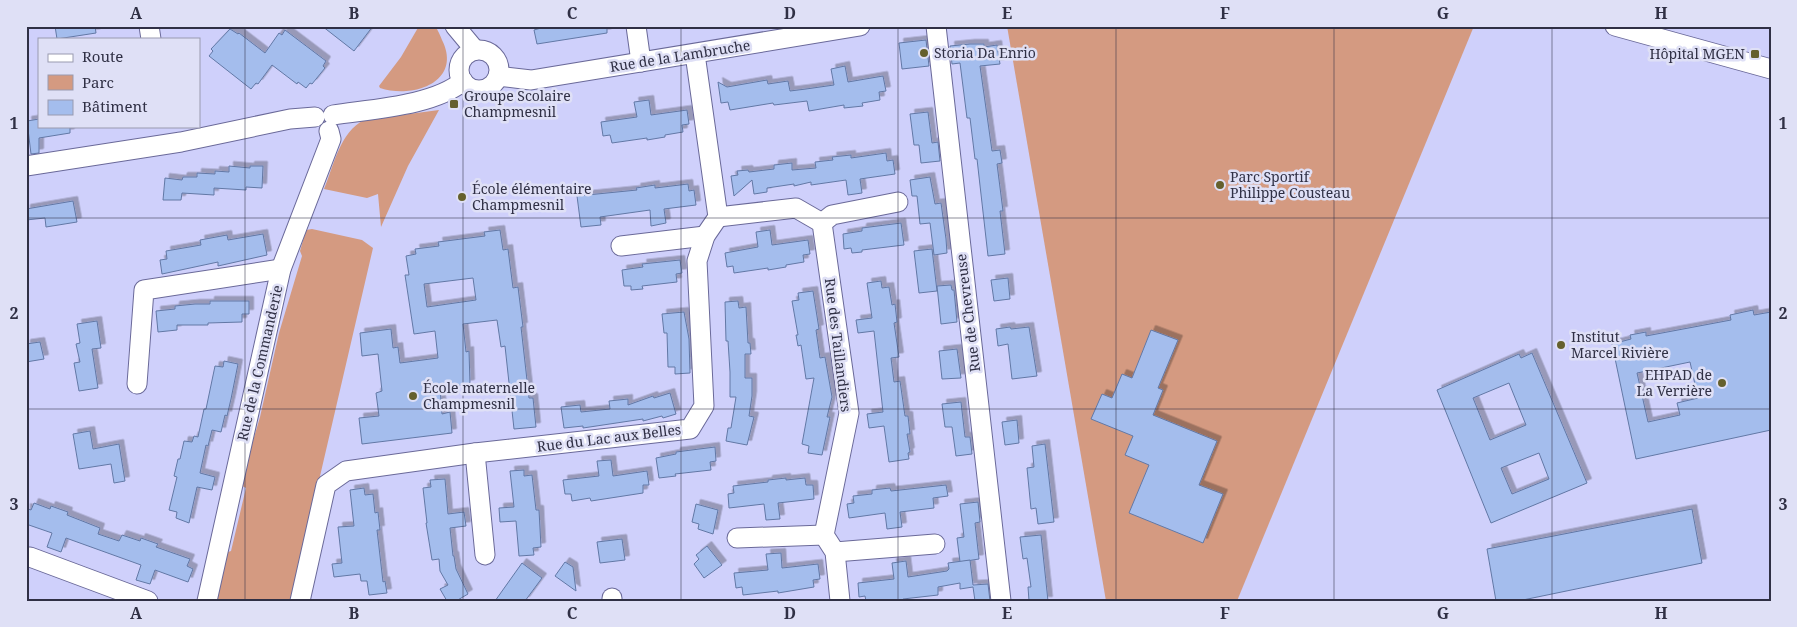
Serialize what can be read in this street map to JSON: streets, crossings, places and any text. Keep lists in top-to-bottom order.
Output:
{
  "streets": {
    "street": [
      "Rue de la Lambruche",
      "Rue de Chevreuse",
      "Rue des Taillandiers",
      "Rue de la Commanderie",
      "Rue du Lac aux Belles"
    ]
  },
  "places": {
    "other": [
      "Storia Da Enrio",
      "Parc Sportif Philippe Cousteau",
      "École élémentaire Champmesnil",
      "Institut Marcel Rivière",
      "EHPAD de La Verrière",
      "École maternelle Champmesnil"
    ],
    "transit": ["Hôpital MGEN", "Groupe Scolaire Champmesnil"]
  },
  "legend": ["Route", "Parc", "Bâtiment"],
  "grid": {
    "columns": [
      "A",
      "B",
      "C",
      "D",
      "E",
      "F",
      "G",
      "H"
    ],
    "rows": ["1", "2", "3"]
  }
}
